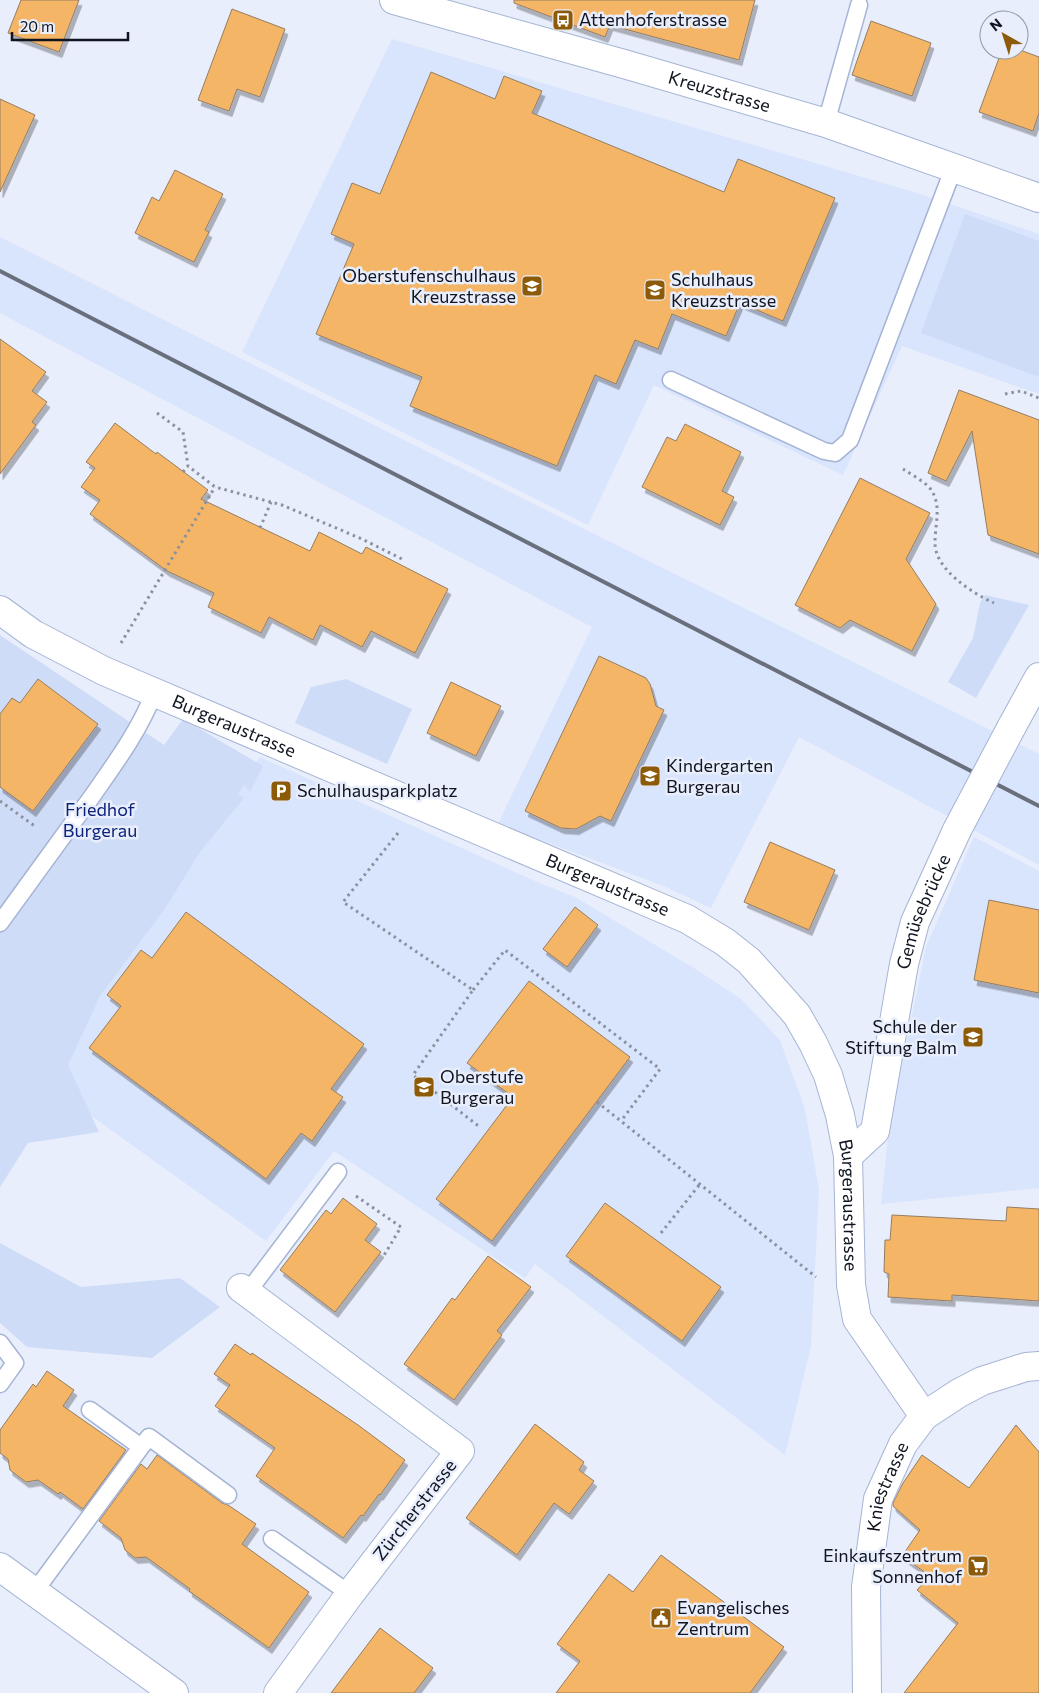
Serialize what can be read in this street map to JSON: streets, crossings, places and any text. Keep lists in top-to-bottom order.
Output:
{
  "streets": {
    "street": [
      "Kreuzstrasse",
      "Burgeraustrasse",
      "Gemüsebrücke",
      "Kniestrasse",
      "Zürcherstrasse"
    ]
  },
  "crossings": [
    ["Burgeraustrasse", "Gemüsebrücke"],
    ["Burgeraustrasse", "Kniestrasse"]
  ],
  "parks": ["Friedhof Burgerau"],
  "places": {
    "bus stop": ["Attenhoferstrasse"],
    "school or university": [
      "Oberstufenschulhaus Kreuzstrasse",
      "Schulhaus Kreuzstrasse",
      "Kindergarten Burgerau",
      "Schule der Stiftung Balm",
      "Oberstufe Burgerau"
    ],
    "parking": ["Schulhausparkplatz"],
    "supermarket": ["Einkaufszentrum Sonnenhof"],
    "public building": ["Evangelisches Zentrum"]
  },
  "scale_bar": "20 m",
  "north": "top left"
}
